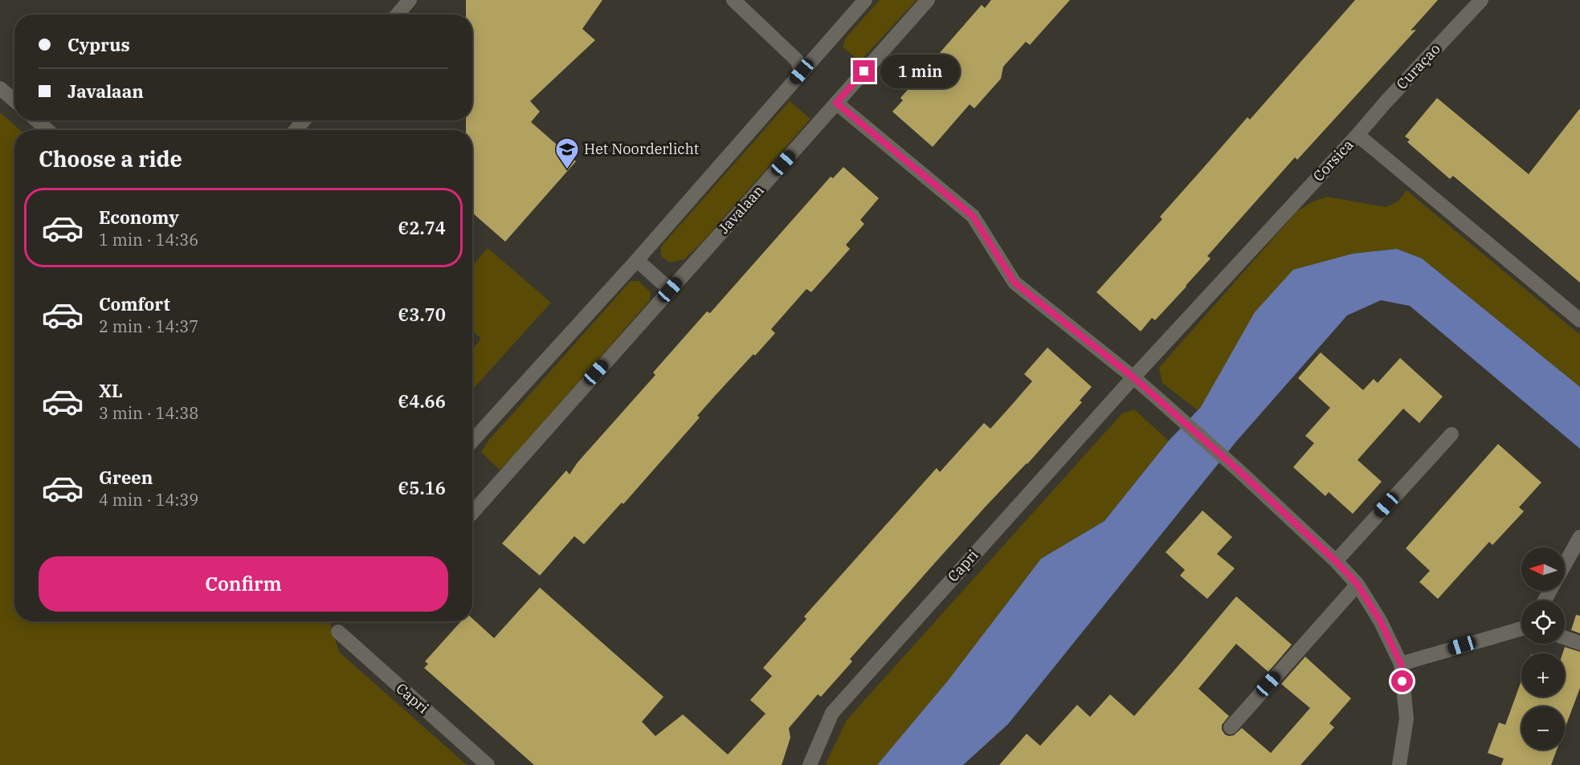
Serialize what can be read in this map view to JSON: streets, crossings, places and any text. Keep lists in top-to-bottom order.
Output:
{
  "streets": {
    "street": [
      "Curaçao",
      "Corsica",
      "Javalaan",
      "Capri"
    ]
  },
  "crossings": [
    ["Curaçao", "Corsica"],
    ["Corsica", "Capri"]
  ],
  "places": {
    "school or university": ["Het Noorderlicht"]
  },
  "north": "left",
  "page": {
    "banner": ["Cyprus", "Javalaan"],
    "bubble": "1 min",
    "heading": "Choose a ride",
    "list": [
      {
        "name": "Economy",
        "note": "1 min · 14:36",
        "value": "€2.74"
      },
      {
        "name": "Comfort",
        "note": "2 min · 14:37",
        "value": "€3.70"
      },
      {
        "name": "XL",
        "note": "3 min · 14:38",
        "value": "€4.66"
      },
      {
        "name": "Green",
        "note": "4 min · 14:39",
        "value": "€5.16"
      }
    ],
    "buttons": "Confirm",
    "map_buttons": ["+", "−"]
  }
}
